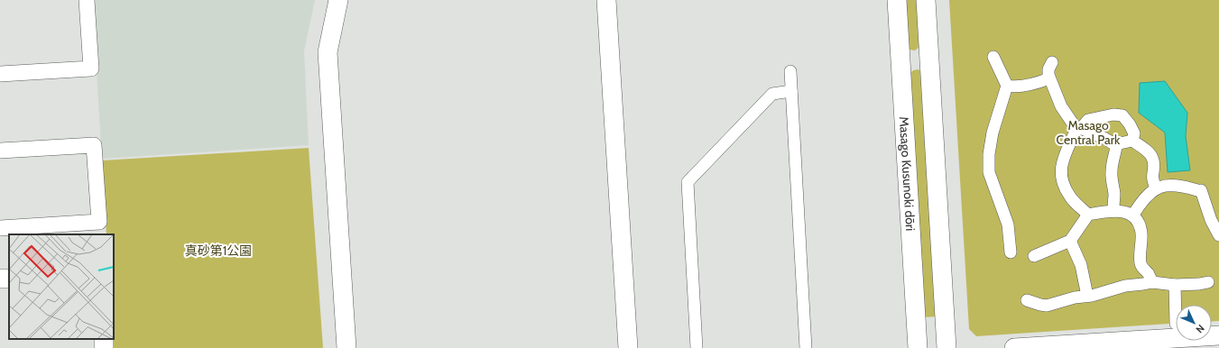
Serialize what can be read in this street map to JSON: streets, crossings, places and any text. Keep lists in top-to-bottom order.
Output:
{
  "streets": {
    "street": ["Masago Kusunoki dōri"]
  },
  "parks": ["Masago Central Park", "真砂第1公園"],
  "north": "bottom right"
}
